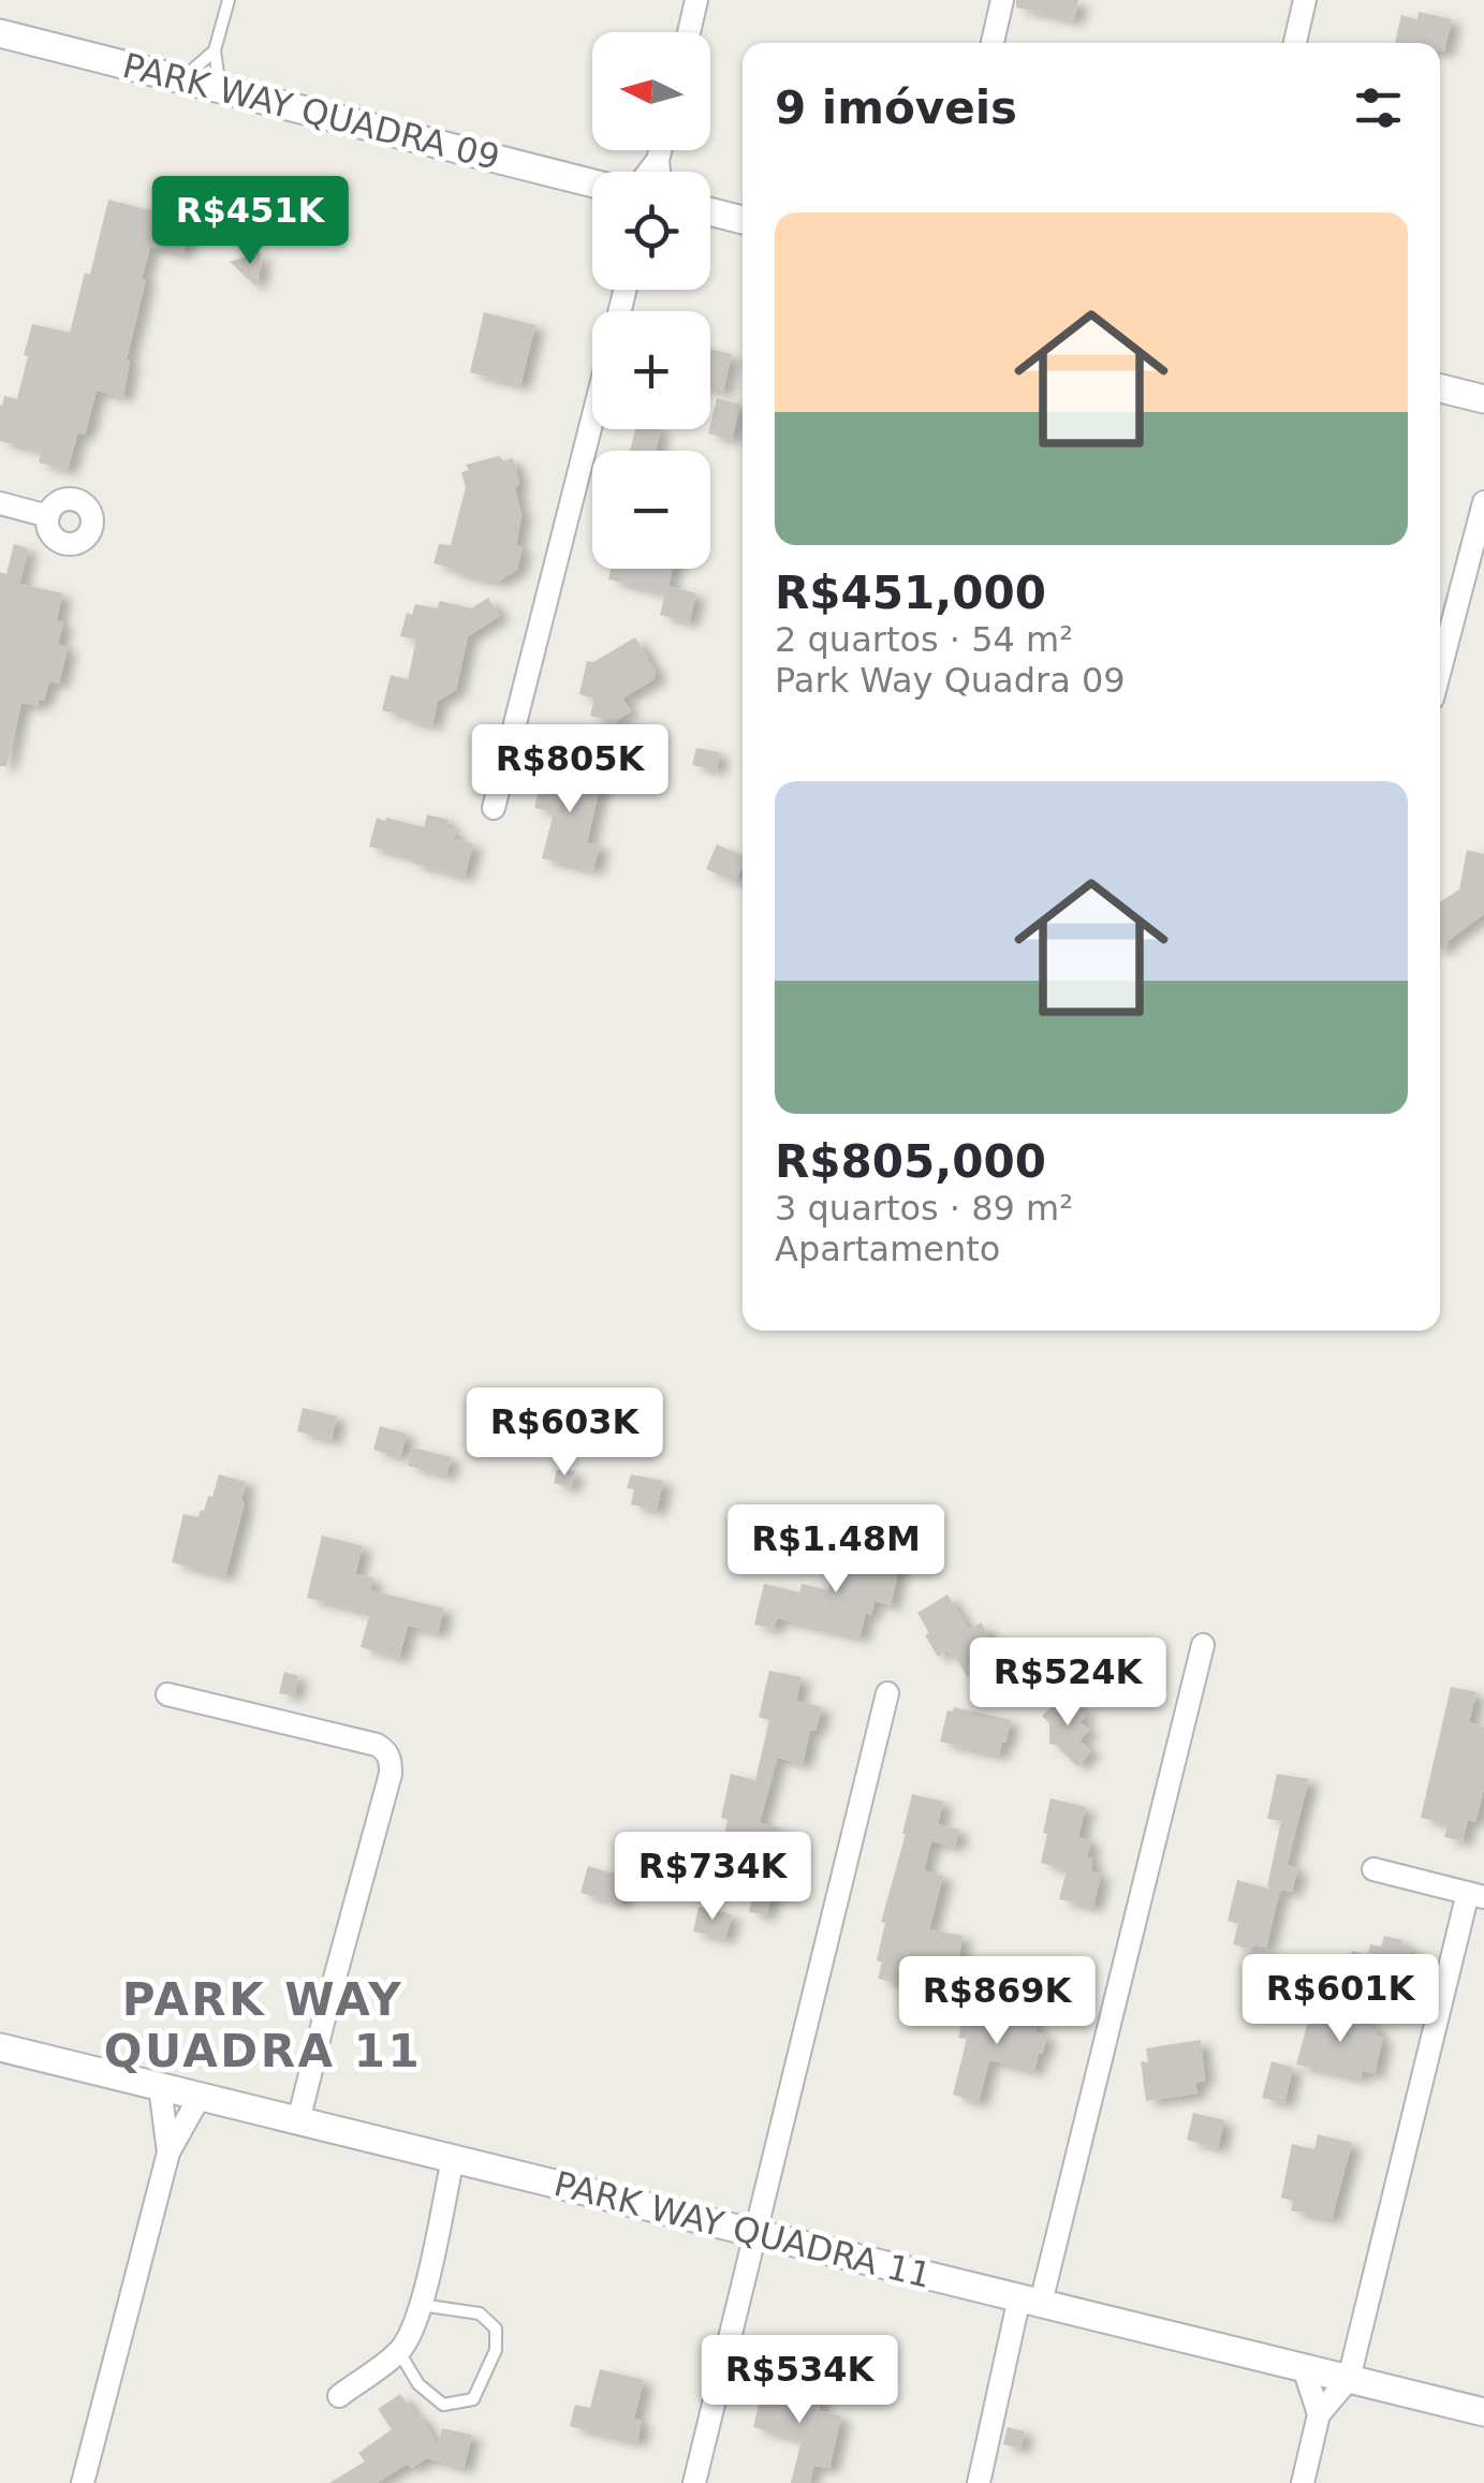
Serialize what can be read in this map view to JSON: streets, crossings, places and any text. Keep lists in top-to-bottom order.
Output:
{
  "streets": {
    "street": ["PARK WAY QUADRA 09", "PARK WAY QUADRA 11"]
  },
  "districts": ["PARK WAY QUADRA 11"],
  "north": "left",
  "page": {
    "map_buttons": ["+", "−"],
    "heading": "9 imóveis",
    "list": [
      {
        "name": "R$451,000",
        "note": "2 quartos · 54 m² · Park Way Quadra 09"
      },
      {
        "name": "R$805,000",
        "note": "3 quartos · 89 m² · Apartamento"
      }
    ],
    "price": [
      "R$451K",
      "R$805K",
      "R$603K",
      "R$1.48M",
      "R$524K",
      "R$734K",
      "R$601K",
      "R$869K",
      "R$534K"
    ]
  }
}
